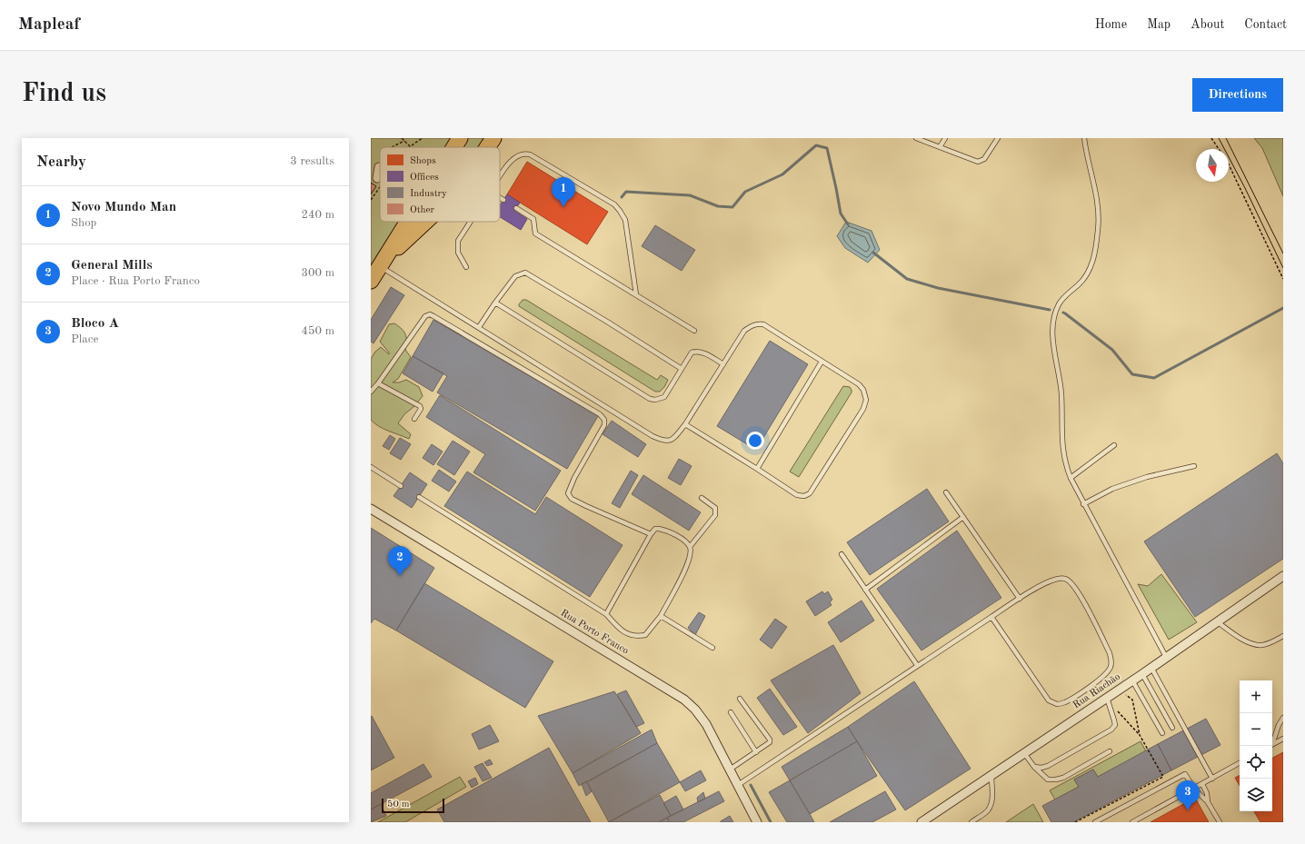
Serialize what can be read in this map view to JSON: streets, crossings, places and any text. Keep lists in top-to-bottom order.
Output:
{
  "streets": {
    "street": ["Rua Porto Franco", "Rua Riachão"]
  },
  "legend": [
    "Shops",
    "Offices",
    "Industry",
    "Other"
  ],
  "scale_bar": "50 m",
  "north": "bottom",
  "page": {
    "header": "Mapleaf",
    "nav": [
      "Home",
      "Map",
      "About",
      "Contact"
    ],
    "buttons": "Directions",
    "title": "Find us",
    "heading": ["Nearby", "3 results"],
    "pins": ["1", "2", "3"],
    "list": [
      {
        "mark": "1",
        "name": "Novo Mundo Man",
        "note": "Shop",
        "value": "240 m"
      },
      {
        "mark": "2",
        "name": "General Mills",
        "note": "Place · Rua Porto Franco",
        "value": "300 m"
      },
      {
        "mark": "3",
        "name": "Bloco A",
        "note": "Place",
        "value": "450 m"
      }
    ],
    "map_buttons": ["+", "−"],
    "scale": "50 m"
  }
}
